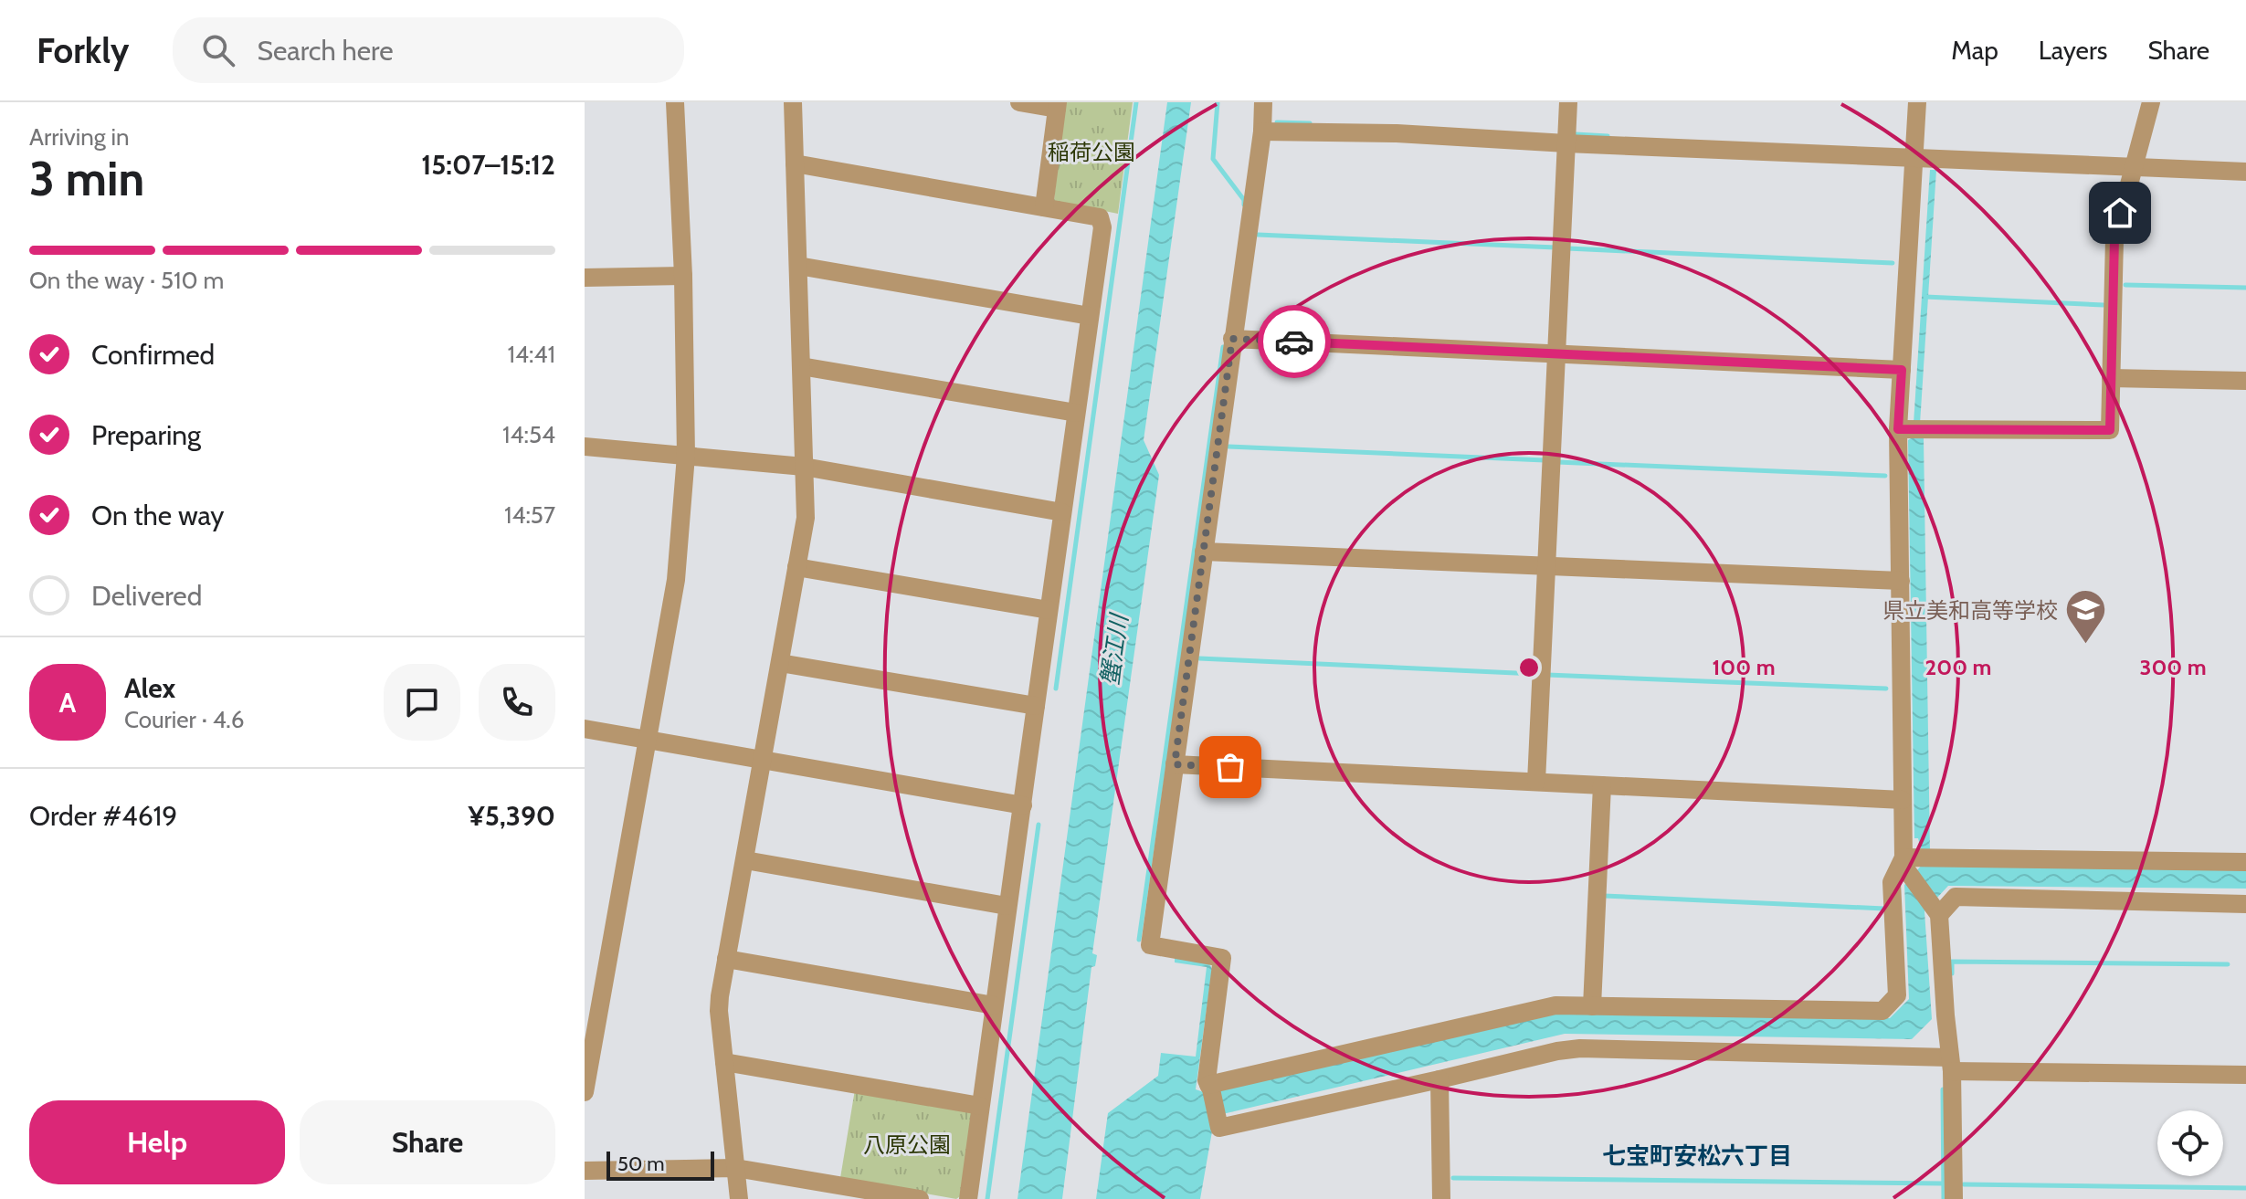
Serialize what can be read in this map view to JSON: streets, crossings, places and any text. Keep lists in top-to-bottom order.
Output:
{
  "districts": ["七宝町安松六丁目"],
  "water": ["蟹江川"],
  "parks": ["稲荷公園", "八原公園"],
  "places": {
    "school or university": ["県立美和高等学校"]
  },
  "scale_bar": "50 m",
  "page": {
    "header": "Forkly",
    "search": "Search here",
    "nav": ["Map", "Layers", "Share"],
    "heading": ["3 min", "Arriving in", "15:07–15:12"],
    "panel": [
      "Alex",
      "Courier · 4.6",
      "Order #4619",
      "¥5,390"
    ],
    "bar": "On the way · 510 m",
    "list": [
      ["Confirmed", "14:41"],
      ["Preparing", "14:54"],
      ["On the way", "14:57"],
      "Delivered"
    ],
    "round": "A",
    "buttons": ["Help", "Share"],
    "scale": "50 m"
  },
  "rings": ["100 m", "200 m", "300 m"]
}
